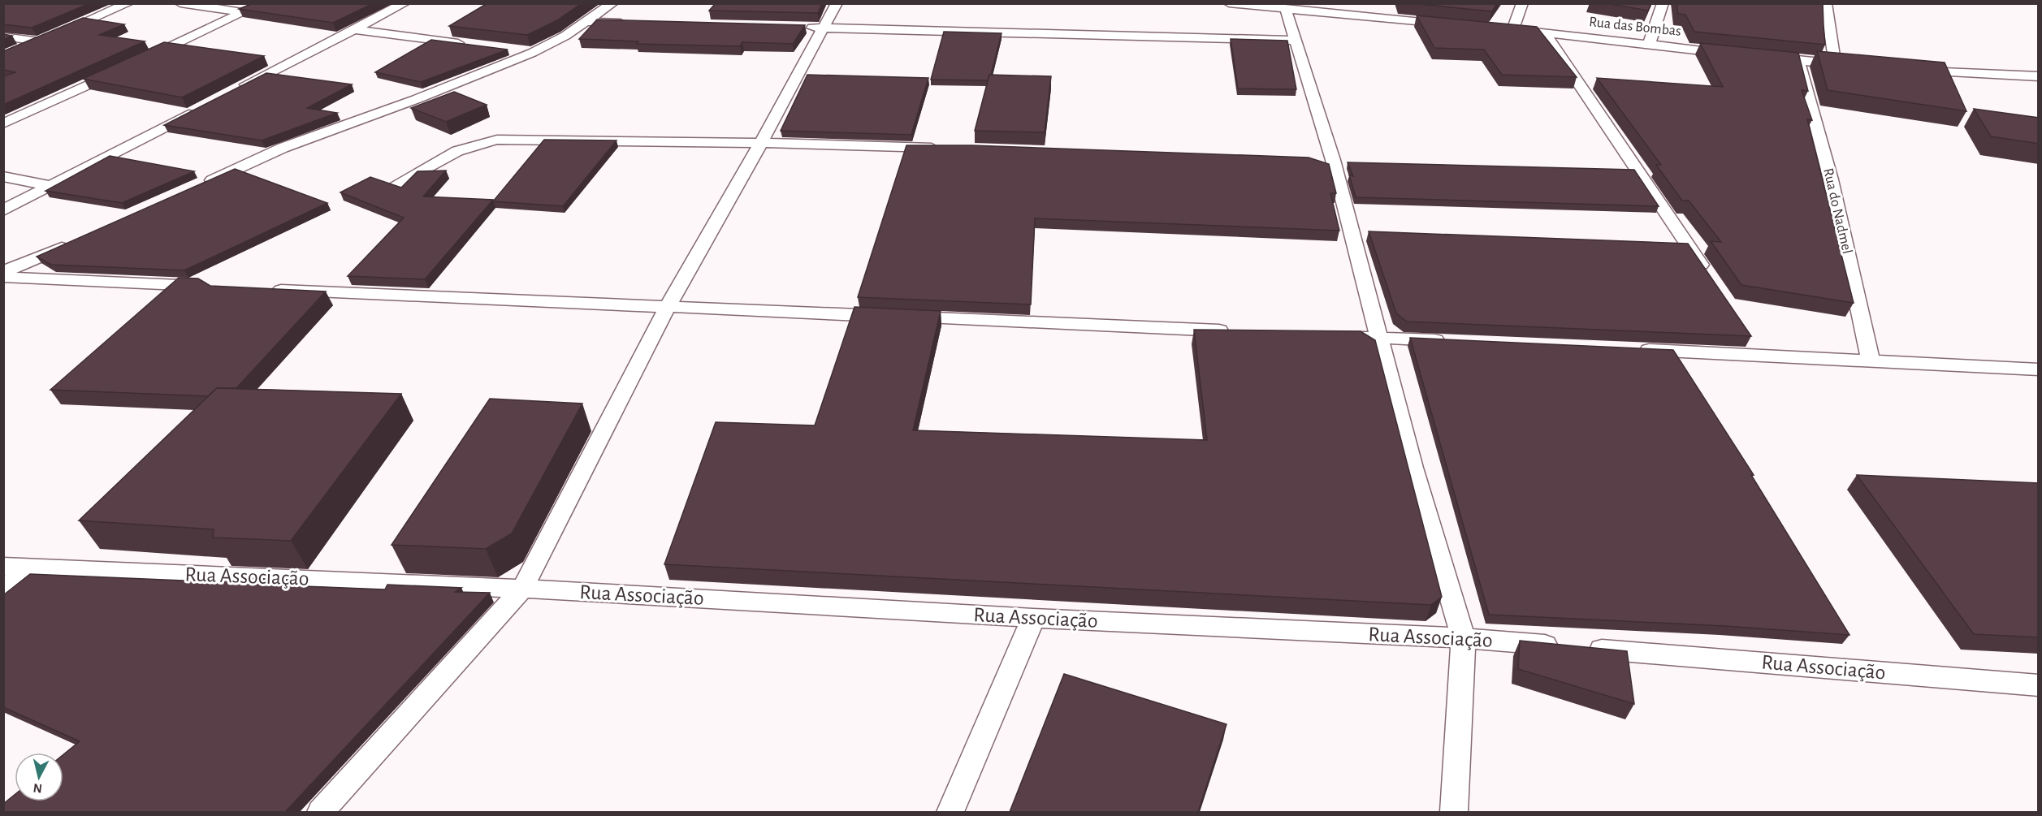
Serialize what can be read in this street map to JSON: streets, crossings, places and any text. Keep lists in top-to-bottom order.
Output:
{
  "streets": {
    "street": ["Rua das Bombas", "Rua do Nadmel", "Rua Associação"]
  },
  "north": "bottom"
}
